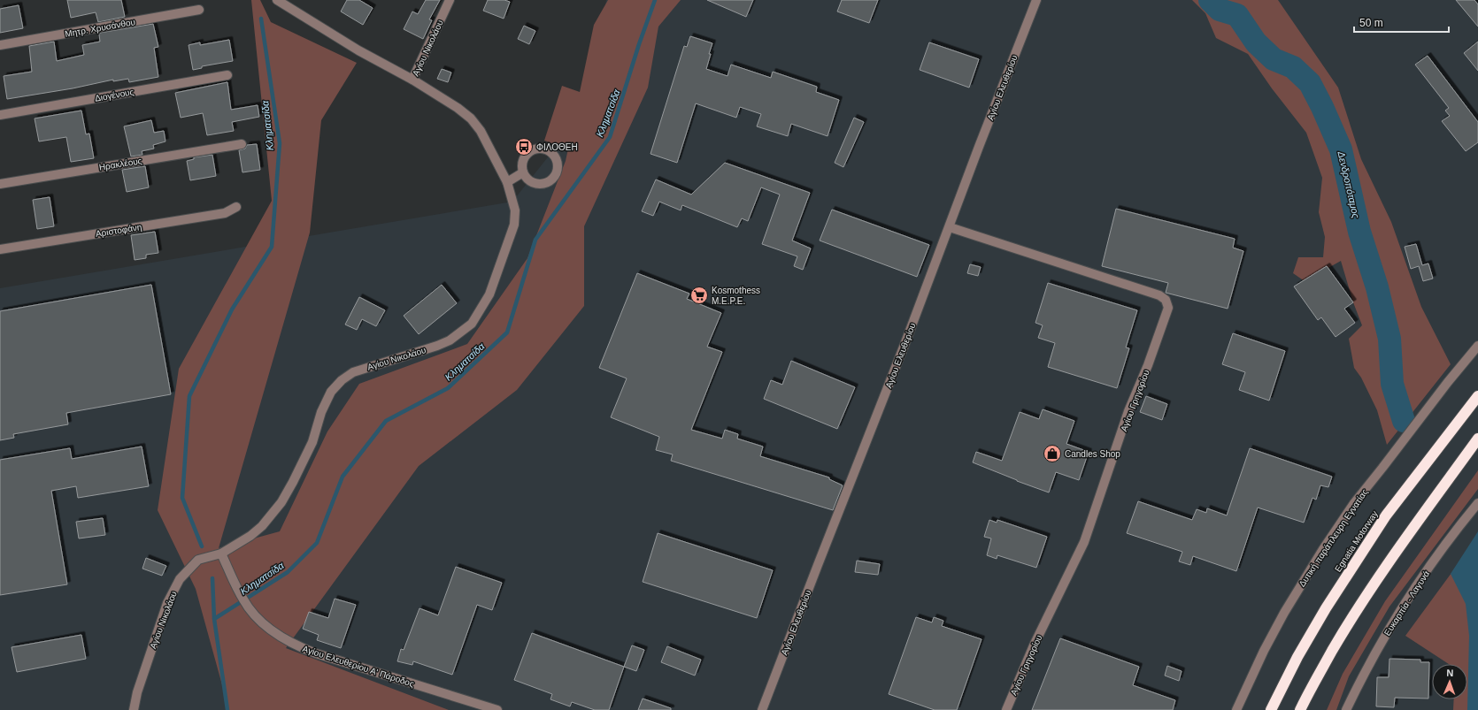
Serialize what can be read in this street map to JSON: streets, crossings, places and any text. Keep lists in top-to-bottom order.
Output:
{
  "streets": {
    "highway": ["Egnatia Motorway"],
    "street": [
      "Μητρ. Χρυσάνθου",
      "Αγίου Νικολάου",
      "Αγίου Ελευθερίου",
      "Διογένους",
      "Ηρακλέους",
      "Αριστοφάνη",
      "Αγίου Γρηγορίου",
      "Δυτική παράπλευρη Εγνατίας",
      "Ευκαρπία - Λαγυνά",
      "Αγίου Ελευθερίου Α' Πάροδος"
    ]
  },
  "crossings": [
    ["Αγίου Νικολάου", "Αγίου Ελευθερίου Α' Πάροδος"],
    ["Αγίου Ελευθερίου", "Αγίου Γρηγορίου"]
  ],
  "water": ["Κληματσίδα", "Δενδροπόταμος"],
  "places": {
    "bus stop": ["ΦΙΛΟΘΕΗ"],
    "supermarket": ["Kosmothess M.E.P.E."],
    "shop": ["Candles Shop"]
  },
  "scale_bar": "50 m",
  "north": "top"
}
